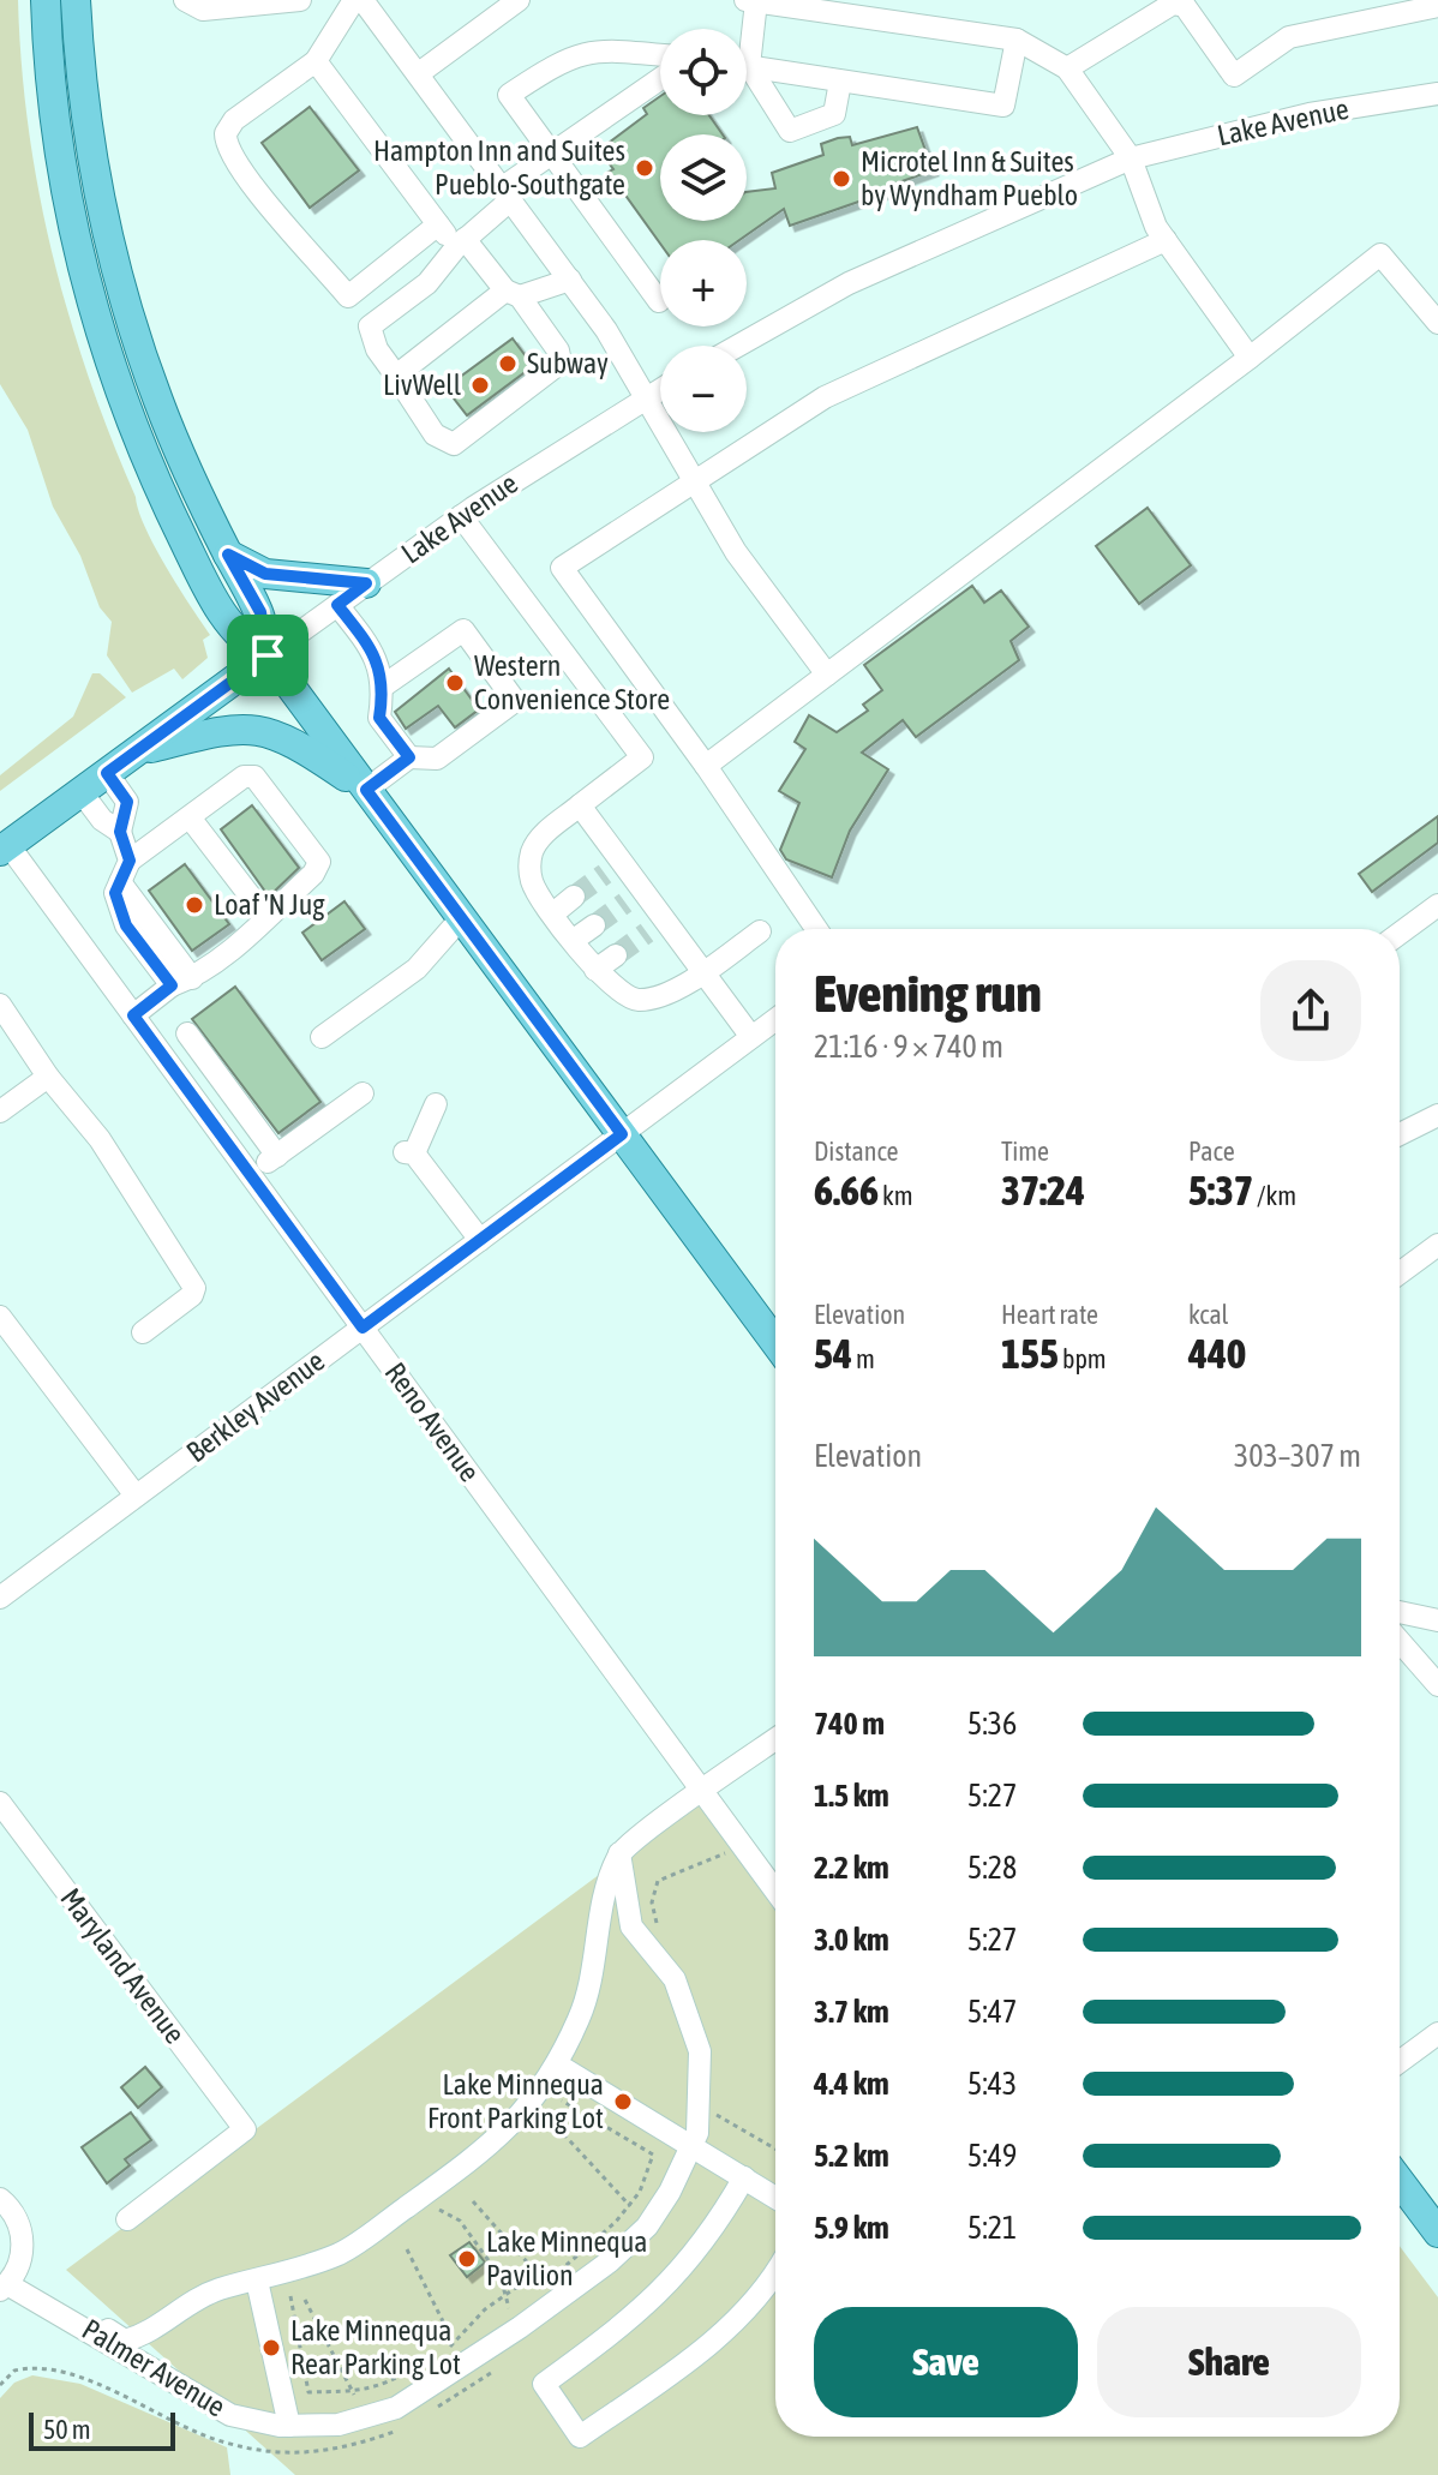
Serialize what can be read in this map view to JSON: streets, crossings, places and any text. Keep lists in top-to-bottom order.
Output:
{
  "streets": {
    "main road": ["Lake Avenue"],
    "street": [
      "Berkley Avenue",
      "Reno Avenue",
      "Maryland Avenue",
      "Palmer Avenue"
    ]
  },
  "crossings": [
    ["Lake Avenue", "Reno Avenue"],
    ["Berkley Avenue", "Reno Avenue"]
  ],
  "places": [
    "Hampton Inn and Suites Pueblo-Southgate",
    "Microtel Inn & Suites by Wyndham Pueblo",
    "Subway",
    "LivWell",
    "Western Convenience Store",
    "Loaf 'N Jug",
    "Lake Minnequa Front Parking Lot",
    "Lake Minnequa Pavilion",
    "Lake Minnequa Rear Parking Lot"
  ],
  "scale_bar": "50 m",
  "page": {
    "map_buttons": ["+", "−"],
    "heading": ["Evening run", "21:16 · 9 × 740 m"],
    "stats": [
      ["Distance", "6.66 km"],
      ["Time", "37:24"],
      ["Pace", "5:37 /km"],
      ["Elevation", "54 m"],
      ["Heart rate", "155 bpm"],
      ["kcal", "440"]
    ],
    "chart": ["Elevation", "303–307 m"],
    "list": [
      {
        "name": "740 m",
        "note": "5:36"
      },
      {
        "name": "1.5 km",
        "note": "5:27"
      },
      {
        "name": "2.2 km",
        "note": "5:28"
      },
      {
        "name": "3.0 km",
        "note": "5:27"
      },
      {
        "name": "3.7 km",
        "note": "5:47"
      },
      {
        "name": "4.4 km",
        "note": "5:43"
      },
      {
        "name": "5.2 km",
        "note": "5:49"
      },
      {
        "name": "5.9 km",
        "note": "5:21"
      }
    ],
    "buttons": ["Save", "Share"],
    "scale": "50 m"
  }
}
